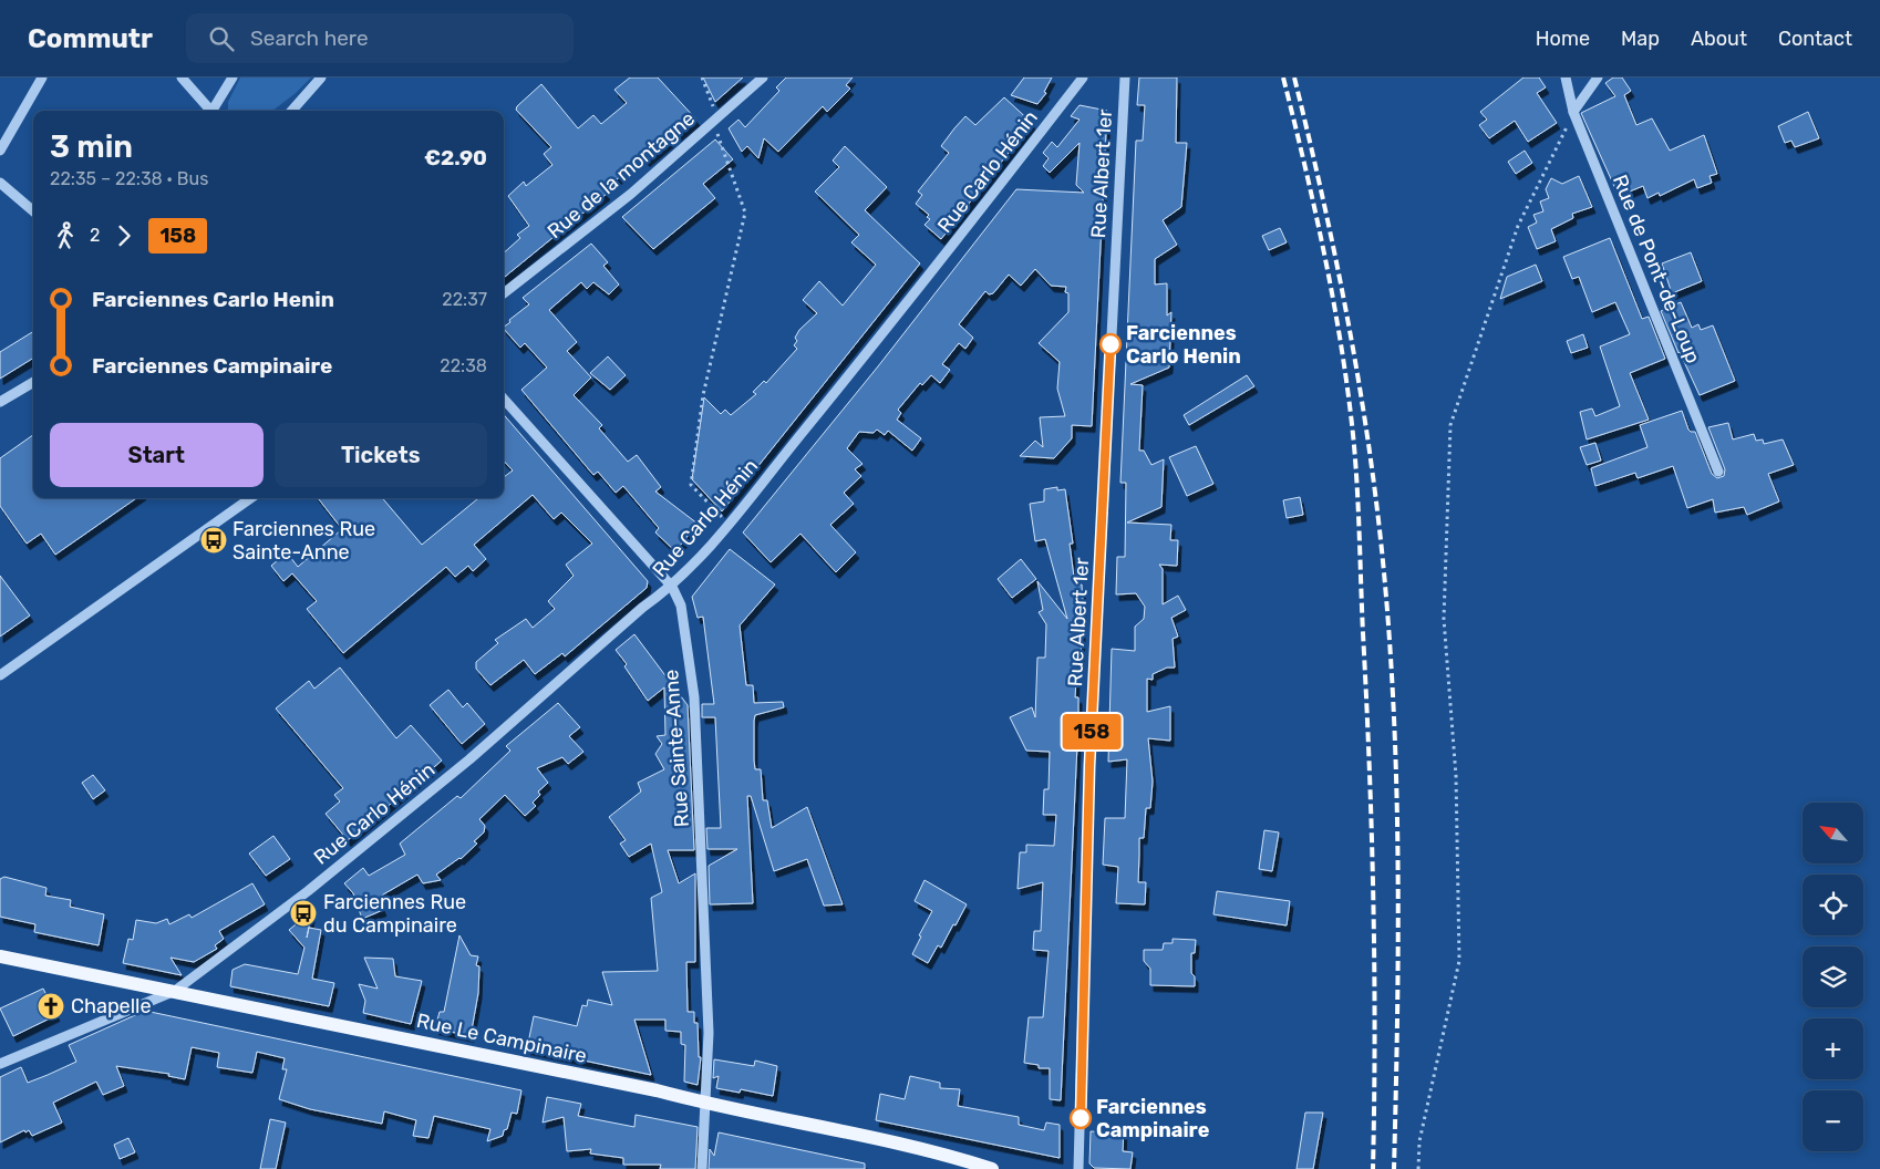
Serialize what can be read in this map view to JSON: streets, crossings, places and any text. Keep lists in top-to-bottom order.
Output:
{
  "streets": {
    "main road": ["Rue Le Campinaire"],
    "street": [
      "Rue Carlo Hénin",
      "Rue Albert 1er",
      "Rue de la montagne",
      "Rue de Pont-de-Loup",
      "Rue Sainte-Anne"
    ]
  },
  "crossings": [
    ["Rue Carlo Hénin", "Rue Sainte-Anne"],
    ["Rue Carlo Hénin", "Rue Le Campinaire"],
    ["Rue Sainte-Anne", "Rue Le Campinaire"]
  ],
  "places": {
    "other": ["Farciennes Carlo Henin", "Farciennes Campinaire"],
    "bus stop": ["Farciennes Rue Sainte-Anne", "Farciennes Rue du Campinaire"],
    "church": ["Chapelle"]
  },
  "lines": ["bus line 158"],
  "north": "top left",
  "page": {
    "header": "Commutr",
    "search": "Search here",
    "nav": [
      "Home",
      "Map",
      "About",
      "Contact"
    ],
    "on_map": "158",
    "heading": ["3 min", "22:35 – 22:38 · Bus", "€2.90"],
    "legs": ["2", "158"],
    "list": [
      {
        "name": "Farciennes Carlo Henin",
        "value": "22:37"
      },
      {
        "name": "Farciennes Campinaire",
        "value": "22:38"
      }
    ],
    "buttons": ["Start", "Tickets"],
    "map_buttons": ["+", "−"]
  }
}
